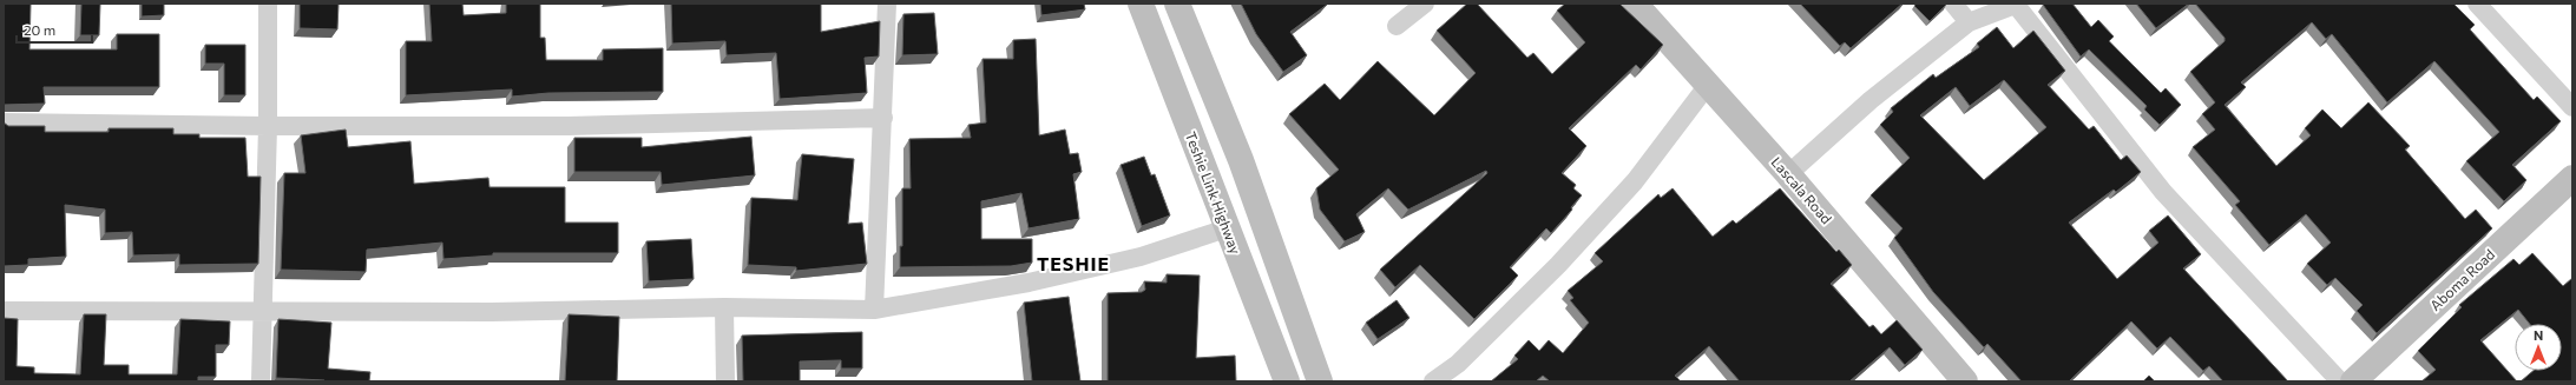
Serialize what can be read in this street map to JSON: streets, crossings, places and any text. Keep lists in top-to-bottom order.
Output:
{
  "streets": {
    "main road": ["Lascala Road", "Teshie Link Highway", "Aboma Road"]
  },
  "districts": ["TESHIE"],
  "scale_bar": "20 m",
  "north": "top"
}
